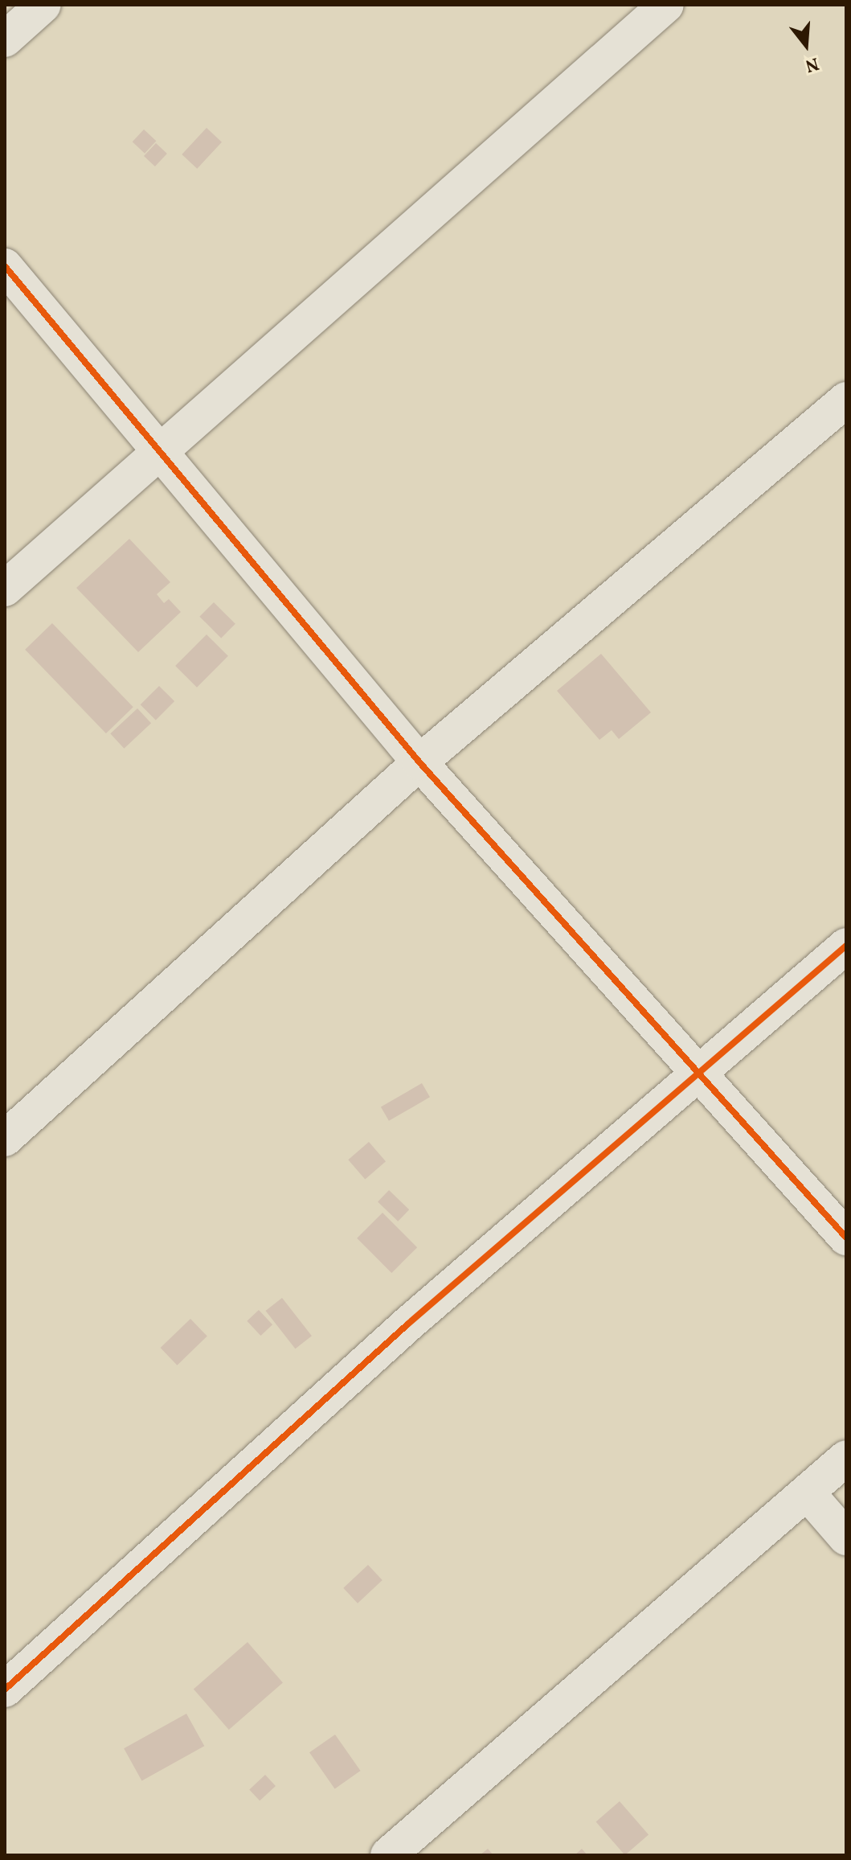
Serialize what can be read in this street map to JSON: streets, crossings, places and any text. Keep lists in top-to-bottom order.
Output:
{
  "north": "bottom"
}
